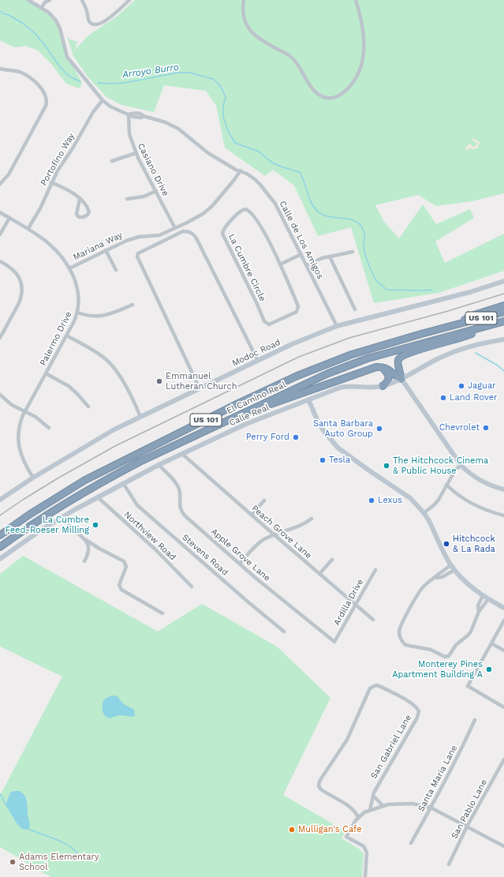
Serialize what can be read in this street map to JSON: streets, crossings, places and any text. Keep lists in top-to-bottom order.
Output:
{
  "streets": {
    "highway": ["US 101", "El Camino Real"],
    "street": [
      "Portofino Way",
      "Casiano Drive",
      "Calle de Los Amigos",
      "Mariana Way",
      "La Cumbre Circle",
      "Palermo Drive",
      "Modoc Road",
      "Calle Real",
      "Peach Grove Lane",
      "Northview Road",
      "Stevens Road",
      "Apple Grove Lane",
      "Ardilla Drive",
      "San Gabriel Lane",
      "Santa Maria Lane",
      "San Pablo Lane"
    ]
  },
  "crossings": [
    ["Portofino Way", "Calle de Los Amigos"],
    ["Portofino Way", "Palermo Drive"],
    ["Casiano Drive", "Calle de Los Amigos"],
    ["Casiano Drive", "Mariana Way"],
    ["Calle de Los Amigos", "Mariana Way"],
    ["Calle de Los Amigos", "Modoc Road"],
    ["Mariana Way", "Palermo Drive"],
    ["Palermo Drive", "Modoc Road"],
    ["Calle Real", "Peach Grove Lane"],
    ["Calle Real", "Northview Road"],
    ["Calle Real", "Stevens Road"],
    ["Calle Real", "Apple Grove Lane"],
    ["Peach Grove Lane", "Ardilla Drive"],
    ["Apple Grove Lane", "Ardilla Drive"]
  ],
  "water": ["Arroyo Burro"],
  "places": [
    "Emmanuel Lutheran Church",
    "Jaguar",
    "Land Rover",
    "Chevrolet",
    "Santa Barbara Auto Group",
    "Perry Ford",
    "Tesla",
    "The Hitchcock Cinema & Public House",
    "Lexus",
    "La Cumbre Feed-Roeser Milling",
    "Hitchcock & La Rada",
    "Monterey Pines Apartment Building A",
    "Mulligan's Cafe",
    "Adams Elementary School"
  ]
}
